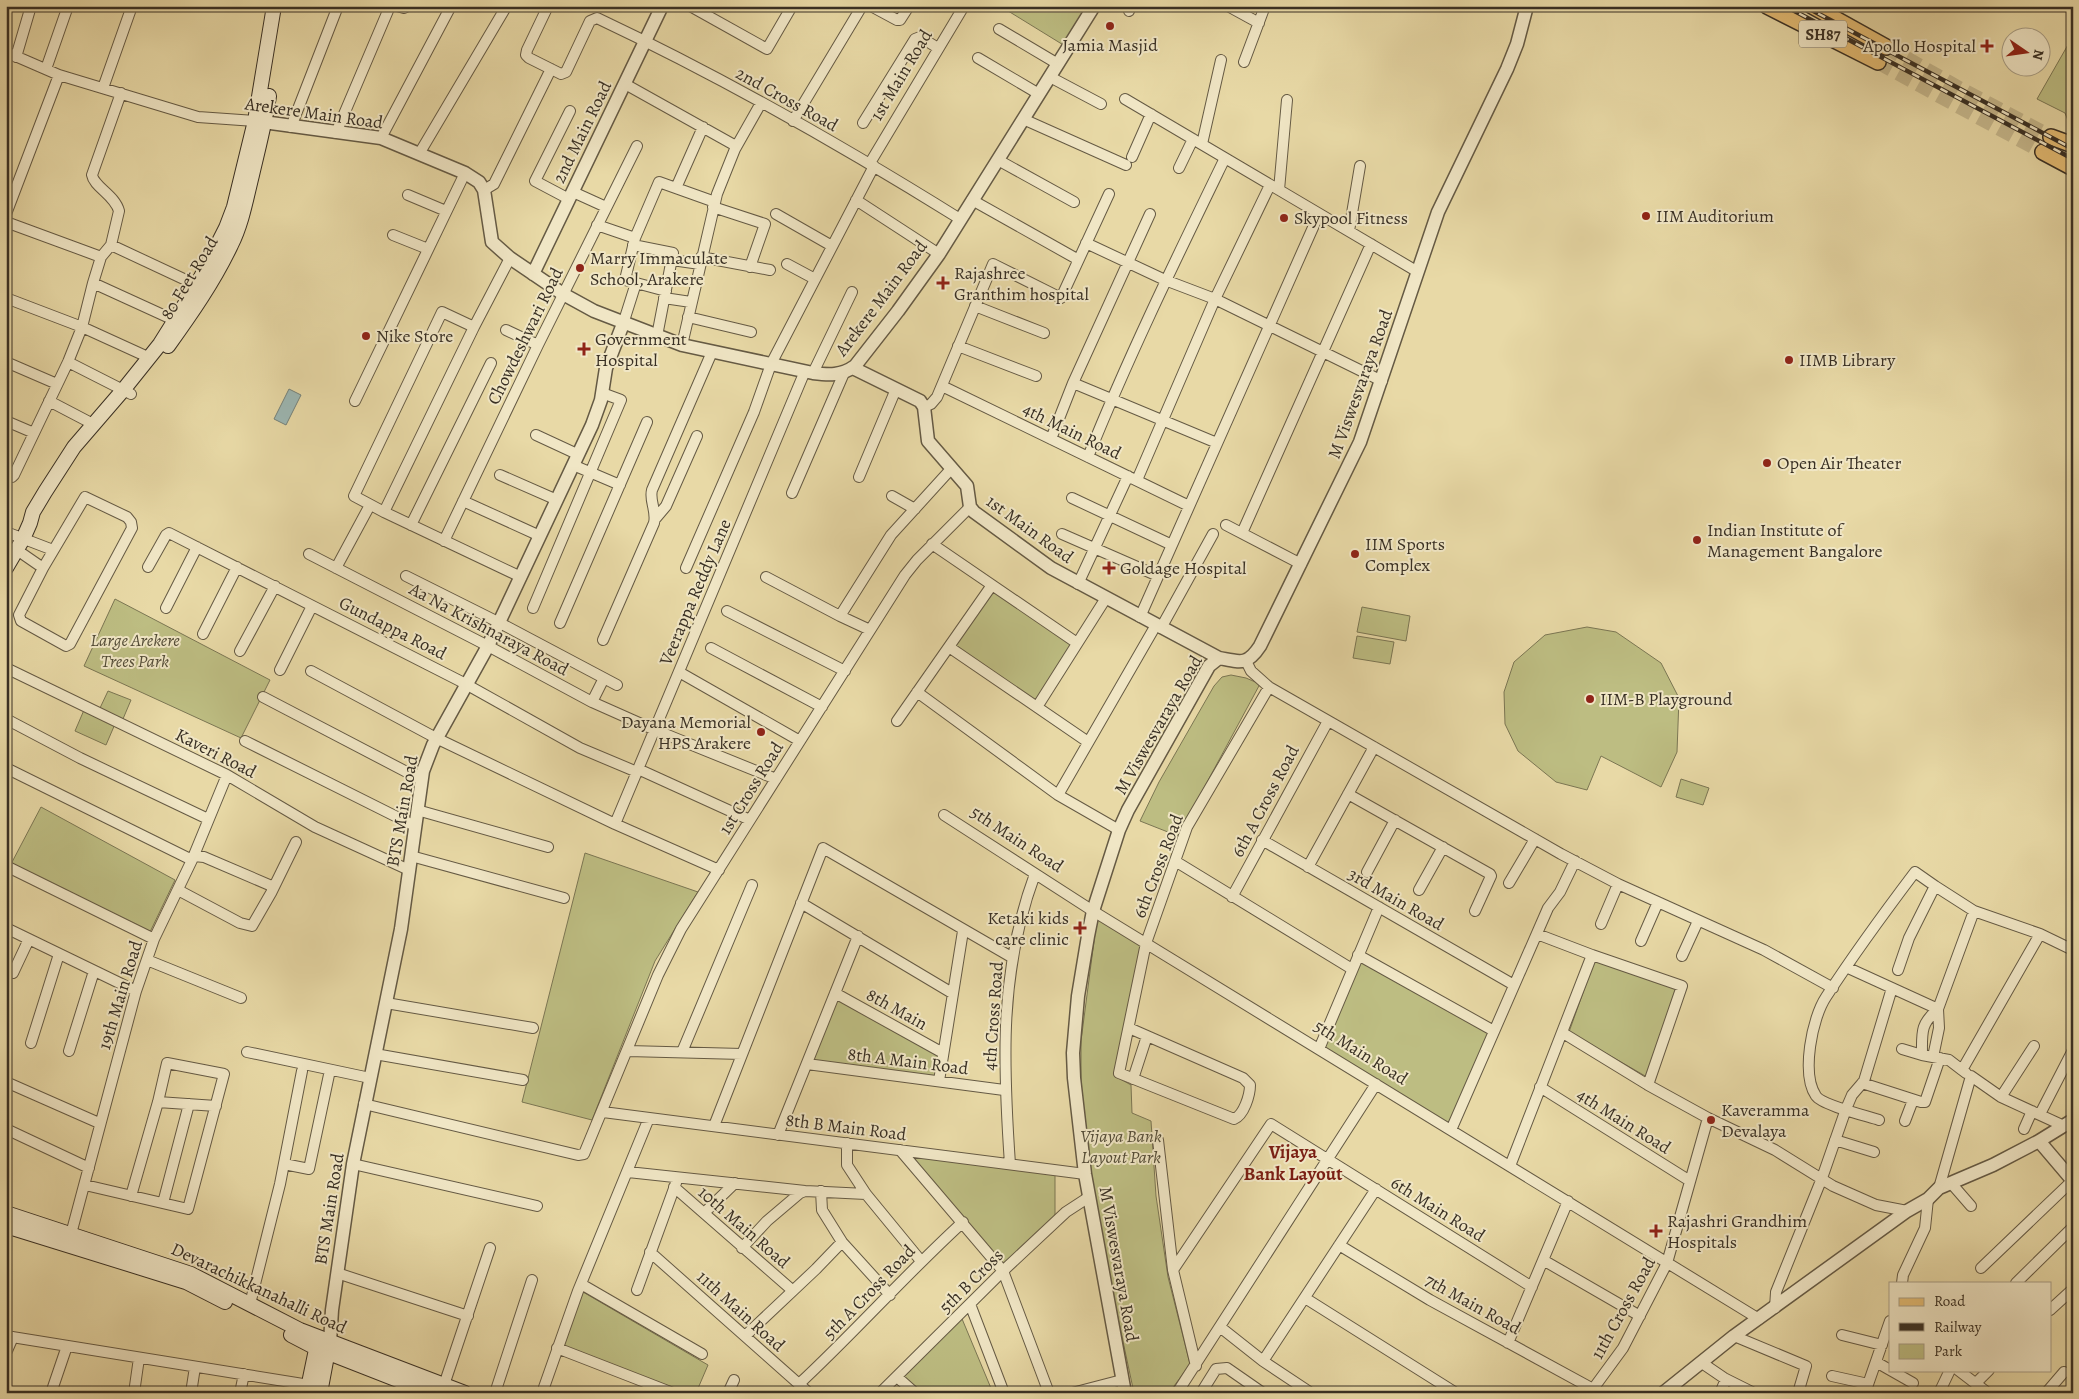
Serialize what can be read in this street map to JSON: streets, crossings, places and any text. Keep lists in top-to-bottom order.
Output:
{
  "streets": {
    "main road": ["SH87", "80 Feet Road", "Devarachikkanahalli Road"],
    "street": [
      "1st Main Road",
      "2nd Cross Road",
      "Arekere Main Road",
      "2nd Main Road",
      "Chowdeshwari Road",
      "M Viswesvaraya Road",
      "4th Main Road",
      "Veerappa Reddy Lane",
      "Gundappa Road",
      "Aa Na Krishnaraya Road",
      "Kaveri Road",
      "1st Cross Road",
      "6th A Cross Road",
      "BTS Main Road",
      "5th Main Road",
      "6th Cross Road",
      "3rd Main Road",
      "19th Main Road",
      "8th Main",
      "4th Cross Road",
      "8th A Main Road",
      "8th B Main Road",
      "6th Main Road",
      "10th Main Road",
      "5th B Cross",
      "5th A Cross Road",
      "7th Main Road",
      "11th Cross Road",
      "11th Main Road"
    ]
  },
  "crossings": [
    ["1st Main Road", "2nd Cross Road"],
    ["1st Main Road", "Arekere Main Road"],
    ["1st Main Road", "M Viswesvaraya Road"],
    ["1st Main Road", "1st Cross Road"],
    ["2nd Cross Road", "Arekere Main Road"],
    ["2nd Cross Road", "2nd Main Road"],
    ["Arekere Main Road", "2nd Main Road"],
    ["Arekere Main Road", "80 Feet Road"],
    ["Arekere Main Road", "Chowdeshwari Road"],
    ["Arekere Main Road", "Veerappa Reddy Lane"],
    ["Arekere Main Road", "BTS Main Road"],
    ["M Viswesvaraya Road", "5th Main Road"],
    ["M Viswesvaraya Road", "8th B Main Road"],
    ["M Viswesvaraya Road", "5th B Cross"],
    ["4th Main Road", "11th Cross Road"],
    ["Veerappa Reddy Lane", "Gundappa Road"],
    ["Veerappa Reddy Lane", "Aa Na Krishnaraya Road"],
    ["Gundappa Road", "1st Cross Road"],
    ["Gundappa Road", "BTS Main Road"],
    ["Aa Na Krishnaraya Road", "1st Cross Road"],
    ["Aa Na Krishnaraya Road", "BTS Main Road"],
    ["Kaveri Road", "BTS Main Road"],
    ["Kaveri Road", "19th Main Road"],
    ["1st Cross Road", "BTS Main Road"],
    ["1st Cross Road", "8th B Main Road"],
    ["6th A Cross Road", "3rd Main Road"],
    ["BTS Main Road", "Devarachikkanahalli Road"],
    ["5th Main Road", "6th Cross Road"],
    ["5th Main Road", "4th Cross Road"],
    ["5th Main Road", "11th Cross Road"],
    ["19th Main Road", "Devarachikkanahalli Road"],
    ["4th Cross Road", "8th A Main Road"],
    ["4th Cross Road", "8th B Main Road"],
    ["5th A Cross Road", "11th Main Road"],
    ["7th Main Road", "11th Cross Road"]
  ],
  "districts": ["Vijaya Bank Layout"],
  "parks": ["Large Arekere Trees Park", "Vijaya Bank Layout Park"],
  "places": {
    "other": [
      "Jamia Masjid",
      "IIM Auditorium",
      "Skypool Fitness",
      "Marry Immaculate School, Arakere",
      "Nike Store",
      "IIMB Library",
      "Open Air Theater",
      "Indian Institute of Management Bangalore",
      "IIM Sports Complex",
      "IIM-B Playground",
      "Dayana Memorial HPS Arakere",
      "Kaveramma Devalaya"
    ],
    "health": [
      "Apollo Hospital",
      "Rajashree Granthim hospital",
      "Government Hospital",
      "Goldage Hospital",
      "Ketaki kids care clinic",
      "Rajashri Grandhim Hospitals"
    ]
  },
  "legend": ["Road", "Railway", "Park"],
  "north": "right"
}
